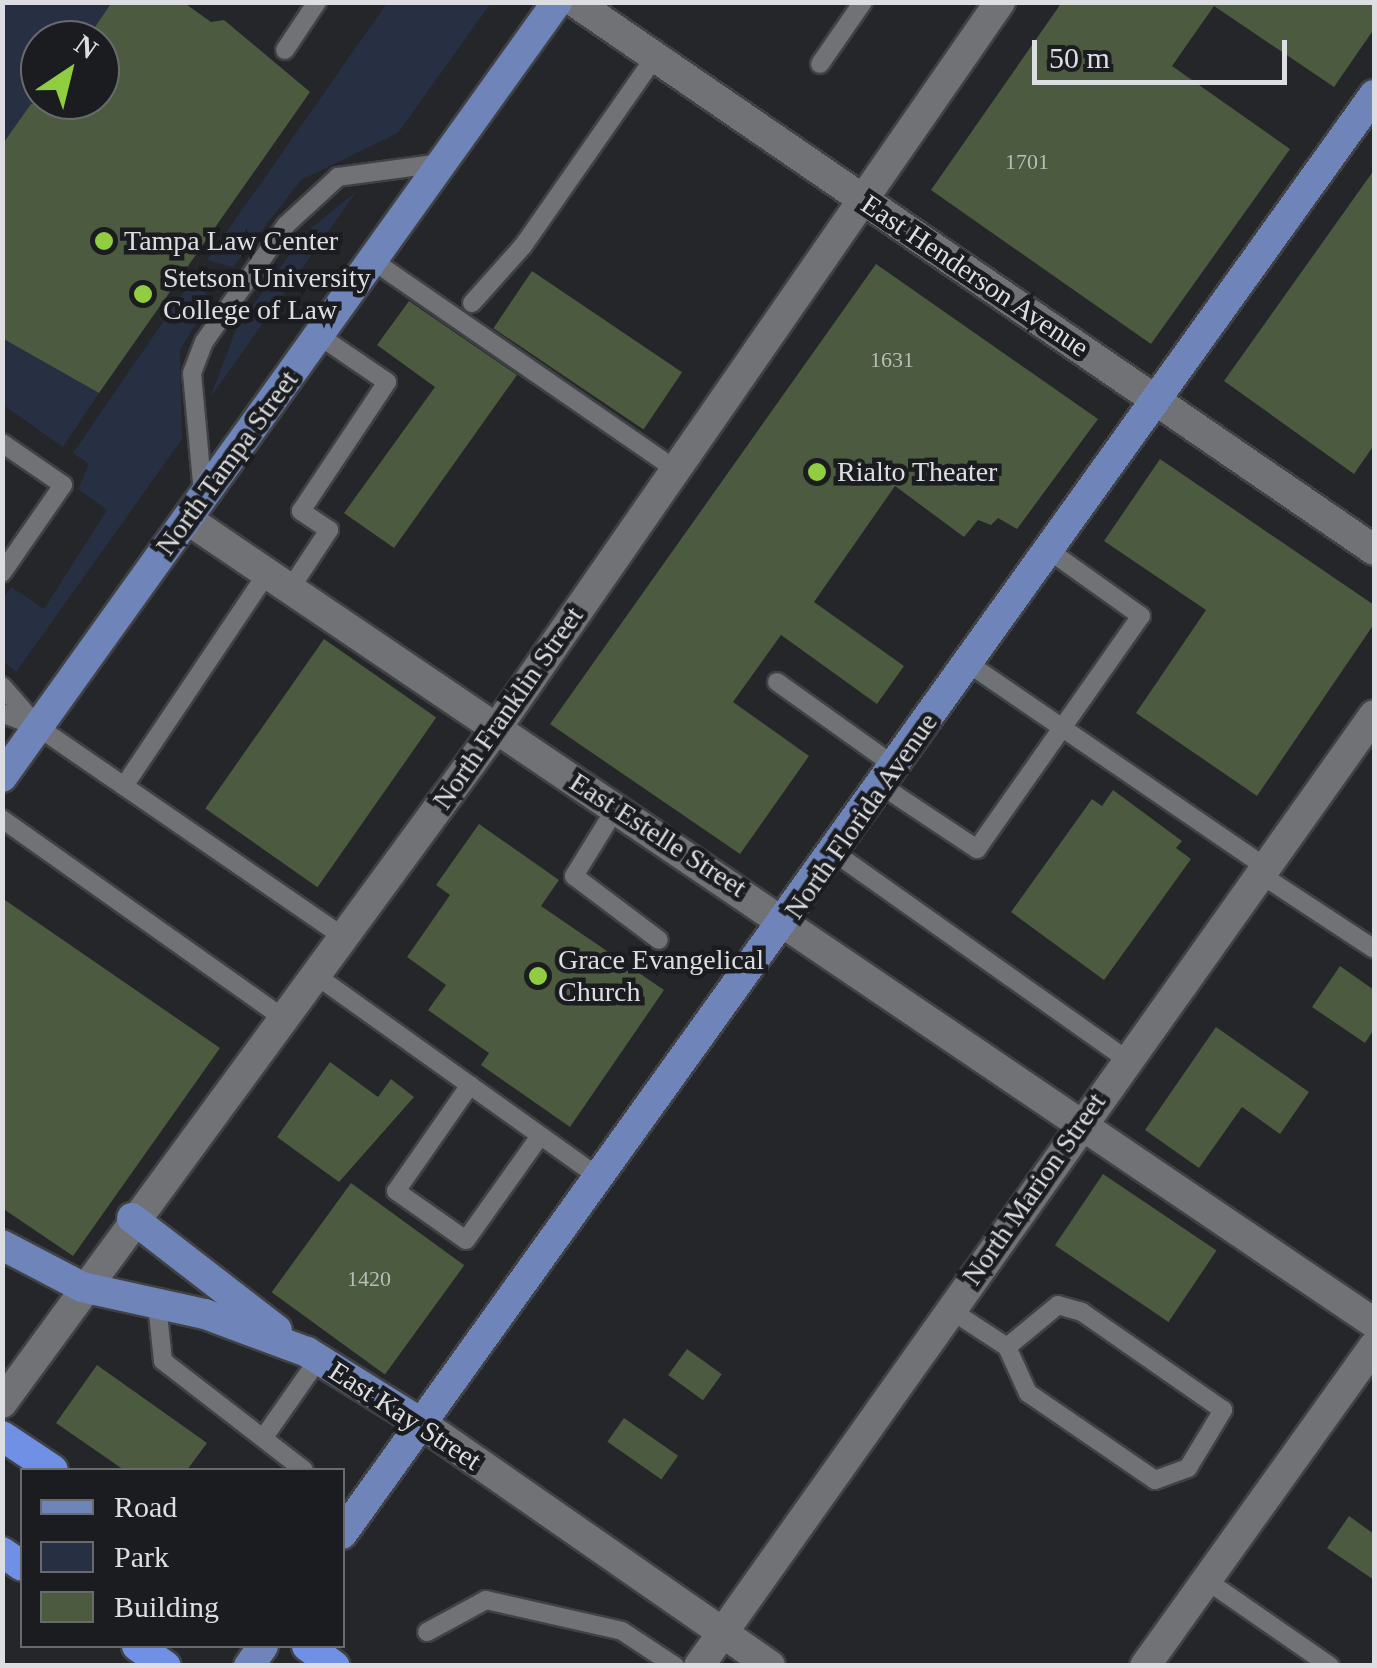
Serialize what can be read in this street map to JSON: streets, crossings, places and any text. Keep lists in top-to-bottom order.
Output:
{
  "streets": {
    "main road": ["North Tampa Street", "North Florida Avenue", "East Kay Street"],
    "street": [
      "East Henderson Avenue",
      "North Franklin Street",
      "East Estelle Street",
      "North Marion Street"
    ]
  },
  "crossings": [
    ["East Henderson Avenue", "North Franklin Street"],
    ["East Henderson Avenue", "North Florida Avenue"],
    ["North Tampa Street", "East Estelle Street"],
    ["North Franklin Street", "East Estelle Street"],
    ["North Franklin Street", "East Kay Street"],
    ["North Florida Avenue", "East Estelle Street"],
    ["North Florida Avenue", "East Kay Street"],
    ["East Estelle Street", "North Marion Street"],
    ["North Marion Street", "East Kay Street"]
  ],
  "places": [
    "Tampa Law Center",
    "Stetson University College of Law",
    "Rialto Theater",
    "Grace Evangelical Church"
  ],
  "house_numbers": ["1701", "1631", "1420"],
  "legend": ["Road", "Park", "Building"],
  "scale_bar": "50 m",
  "north": "top right"
}
